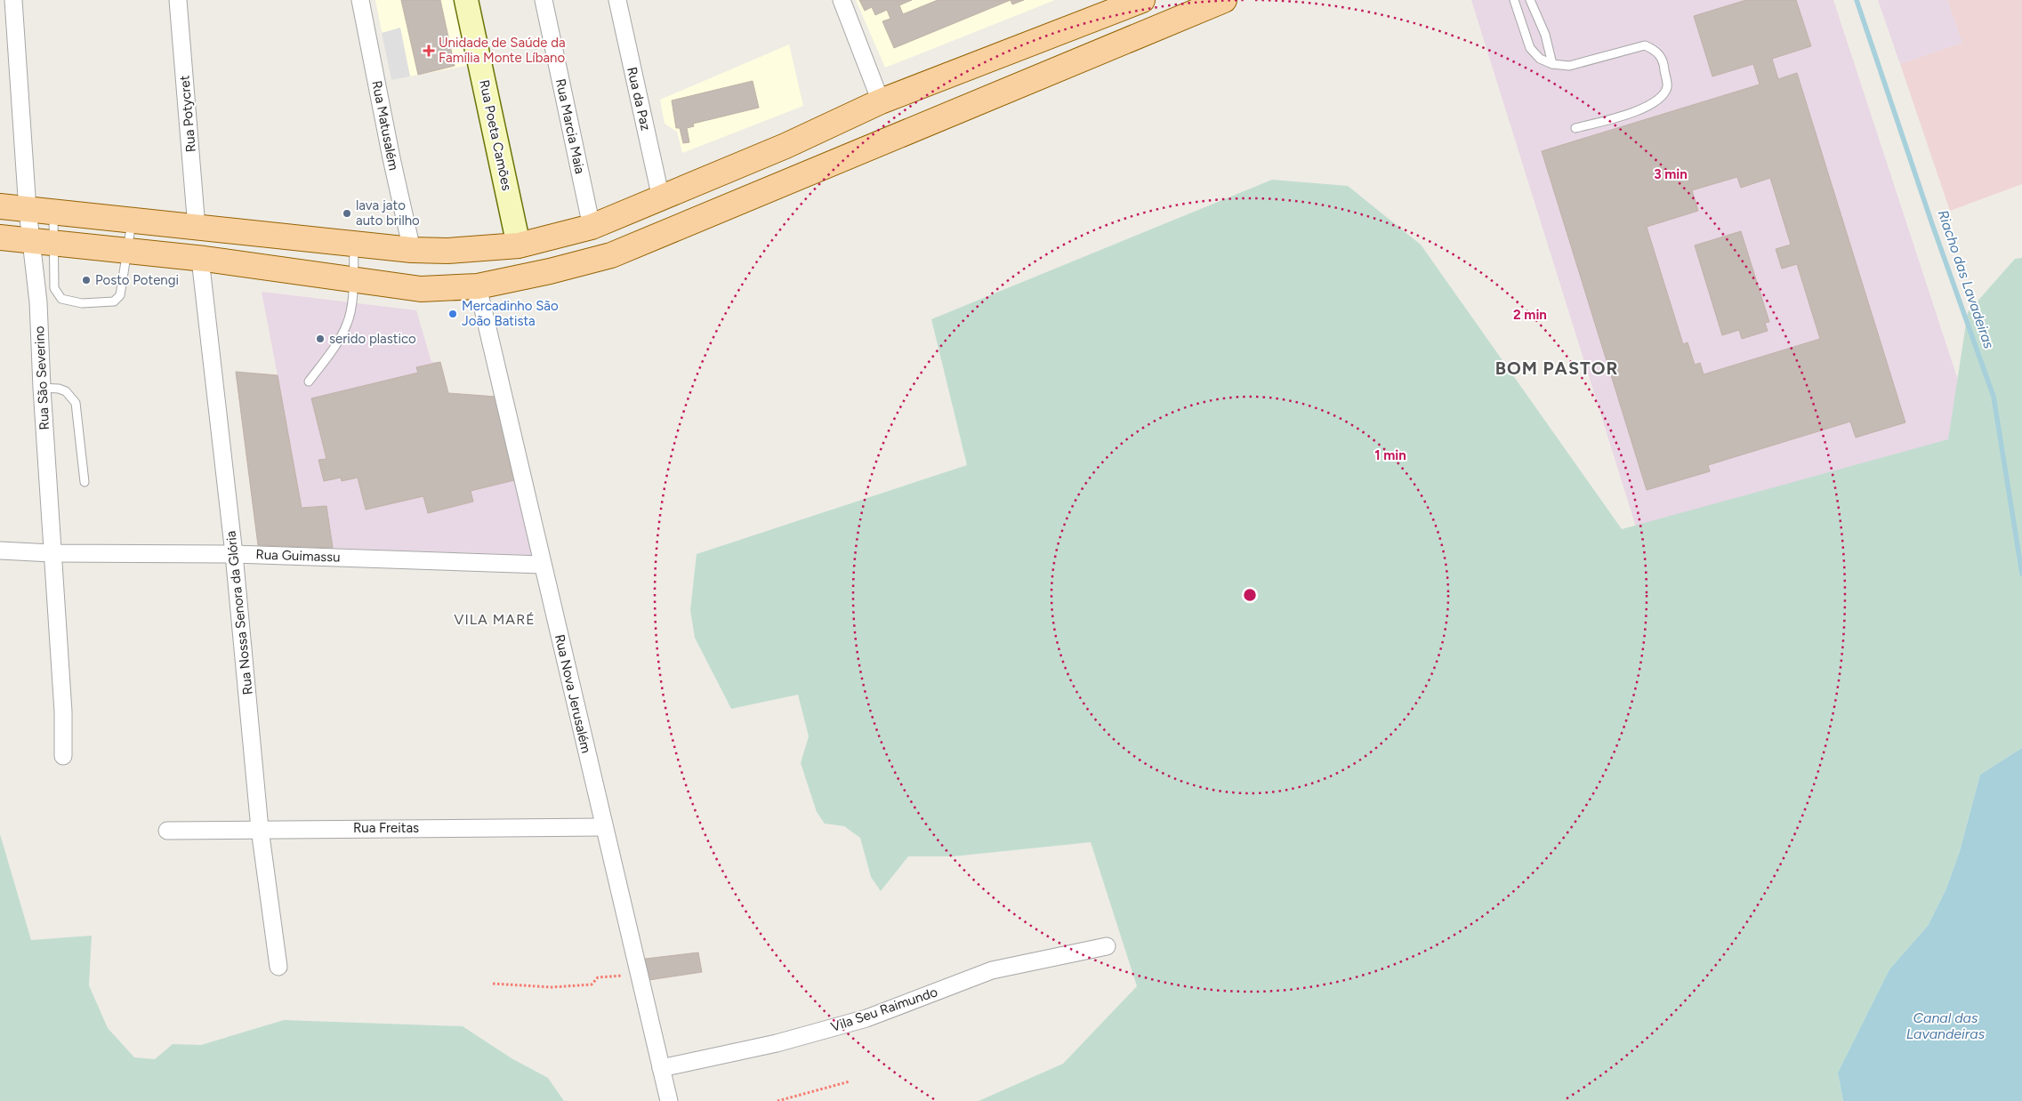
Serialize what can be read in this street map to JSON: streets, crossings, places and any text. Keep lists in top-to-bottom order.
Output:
{
  "streets": {
    "street": [
      "Rua da Paz",
      "Rua Potycret",
      "Rua Matusalém",
      "Rua Marcia Maia",
      "Rua Poeta Camões",
      "Rua São Severino",
      "Rua Guimassu",
      "Rua Nossa Senora da Glória",
      "Rua Nova Jerusalém",
      "Rua Freitas",
      "Vila Seu Raimundo"
    ]
  },
  "crossings": [
    ["Rua São Severino", "Rua Guimassu"],
    ["Rua Guimassu", "Rua Nossa Senora da Glória"],
    ["Rua Guimassu", "Rua Nova Jerusalém"],
    ["Rua Nossa Senora da Glória", "Rua Freitas"],
    ["Rua Nova Jerusalém", "Rua Freitas"],
    ["Rua Nova Jerusalém", "Vila Seu Raimundo"]
  ],
  "districts": ["BOM PASTOR", "VILA MARÉ"],
  "water": ["Riacho das Lavadeiras", "Canal das Lavandeiras"],
  "places": {
    "health": ["Unidade de Saúde da Família Monte Líbano"],
    "other": [
      "lava jato auto brilho",
      "Posto Potengi",
      "Mercadinho São João Batista",
      "serido plastico"
    ]
  },
  "rings": ["3 min", "2 min", "1 min"]
}
